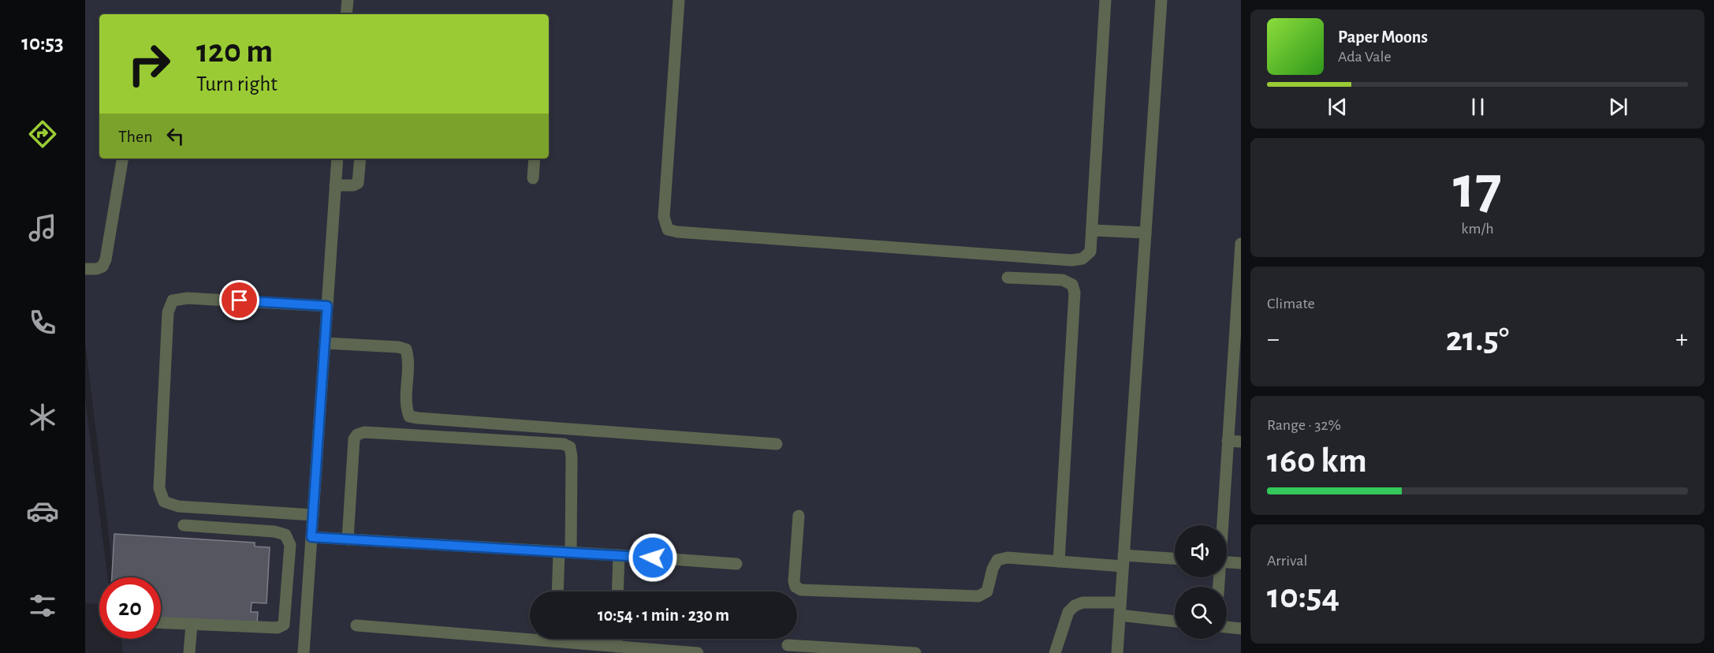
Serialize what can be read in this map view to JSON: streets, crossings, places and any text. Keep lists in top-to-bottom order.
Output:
{
  "page": {
    "tabs": "10:53",
    "turn": ["120 m", "Turn right"],
    "song": ["Paper Moons", "Ada Vale"],
    "then": "Then",
    "tile": [
      ["17", "km/h"],
      "Climate",
      ["Range · 32%", "160 km"],
      ["Arrival", "10:54"]
    ],
    "heat": ["−", "21.5°", "+"],
    "limit": "20",
    "trip": "10:54 · 1 min · 230 m"
  }
}
